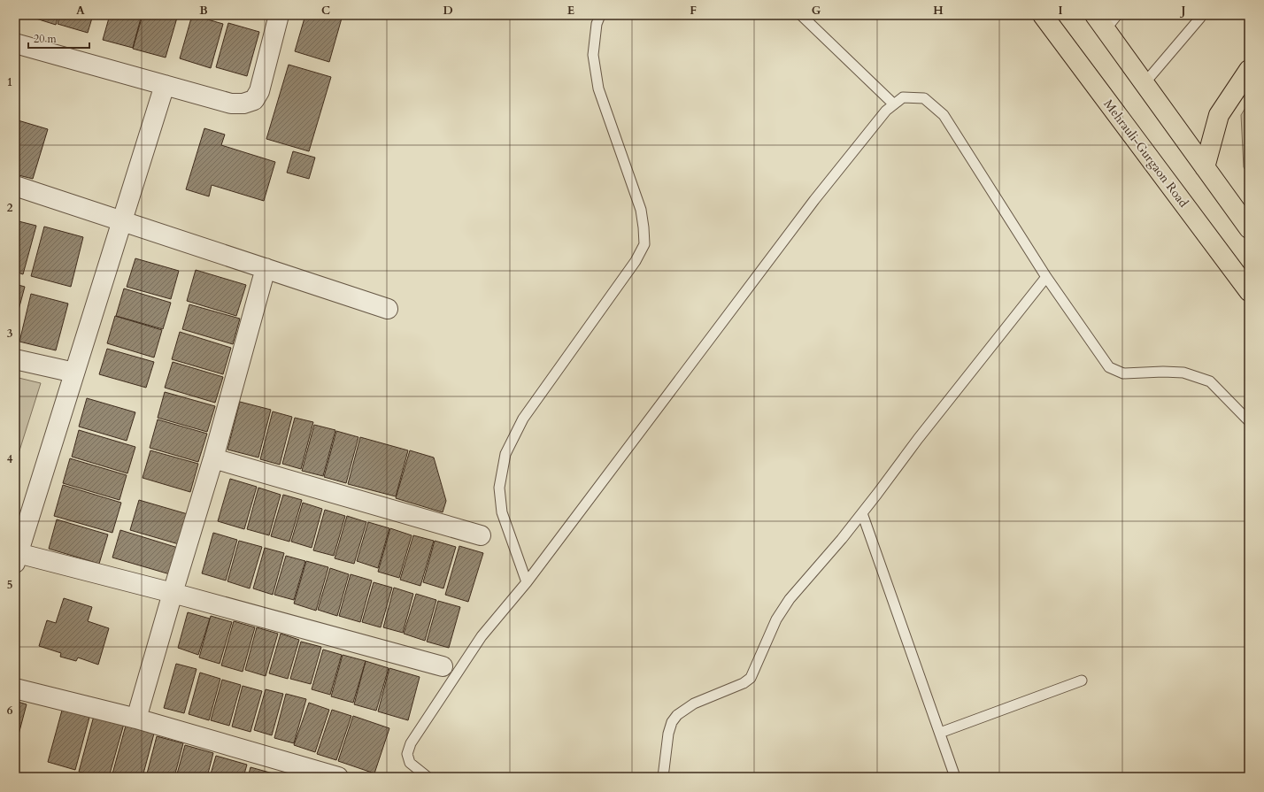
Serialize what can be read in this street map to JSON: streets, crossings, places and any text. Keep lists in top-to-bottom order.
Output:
{
  "streets": {
    "main road": ["Mehrauli-Gurgaon Road"]
  },
  "scale_bar": "20 m",
  "grid": {
    "columns": [
      "A",
      "B",
      "C",
      "D",
      "E",
      "F",
      "G",
      "H",
      "I",
      "J"
    ],
    "rows": [
      "1",
      "2",
      "3",
      "4",
      "5",
      "6"
    ]
  }
}
